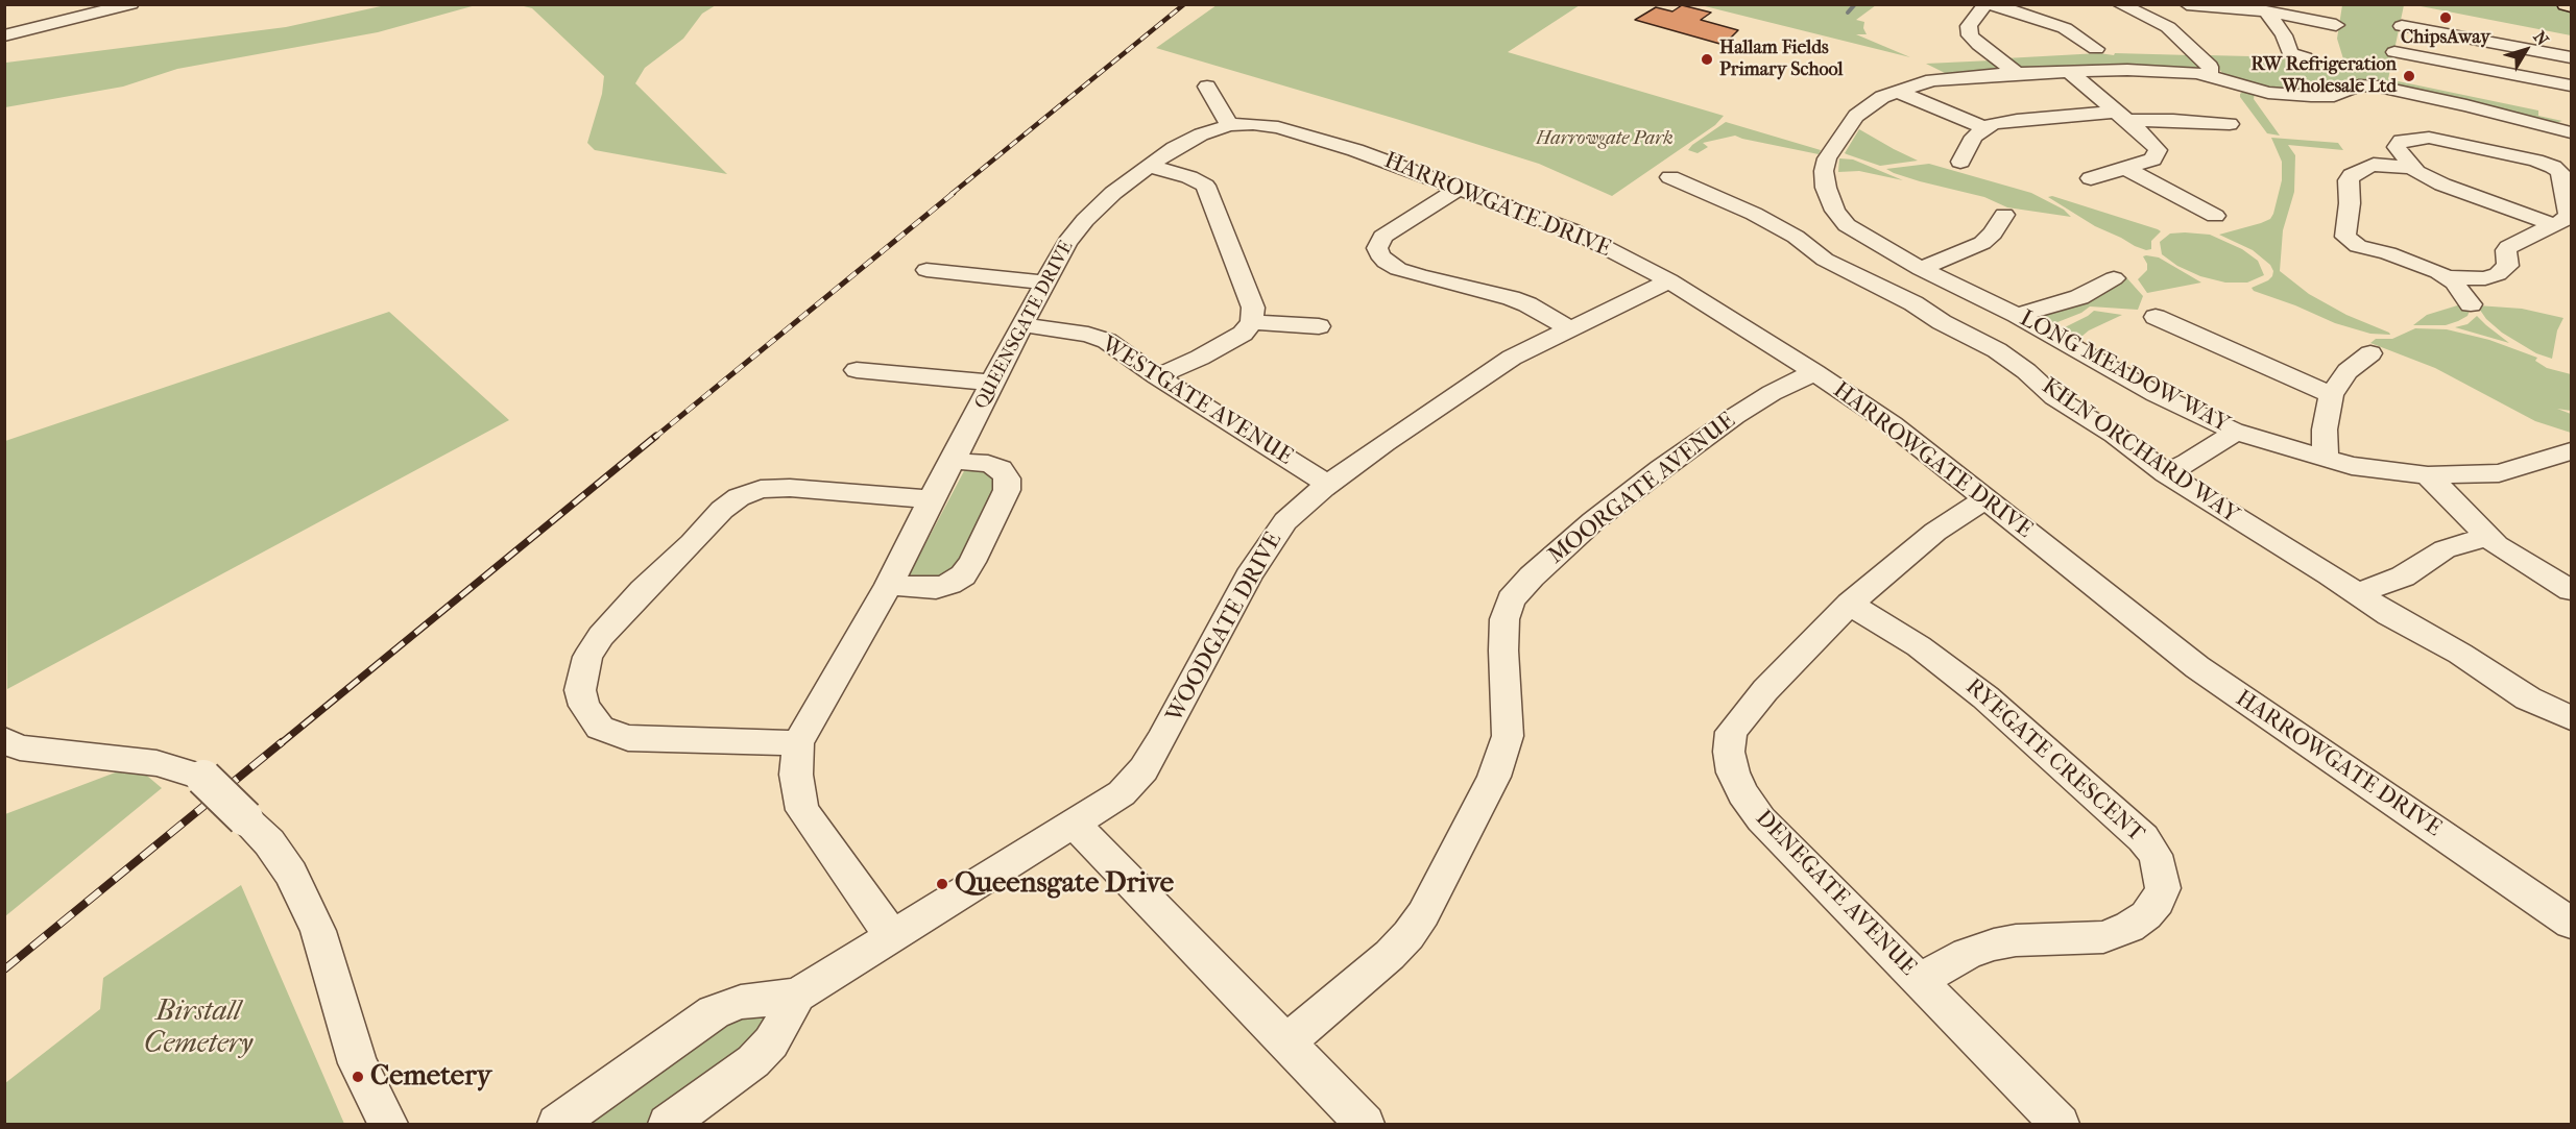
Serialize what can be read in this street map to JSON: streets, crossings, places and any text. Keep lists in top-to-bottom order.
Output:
{
  "streets": {
    "street": [
      "HARROWGATE DRIVE",
      "QUEENSGATE DRIVE",
      "LONG MEADOW WAY",
      "WESTGATE AVENUE",
      "KILN ORCHARD WAY",
      "MOORGATE AVENUE",
      "WOODGATE DRIVE",
      "RYEGATE CRESCENT",
      "DENEGATE AVENUE"
    ]
  },
  "crossings": [
    ["HARROWGATE DRIVE", "QUEENSGATE DRIVE"],
    ["HARROWGATE DRIVE", "MOORGATE AVENUE"],
    ["HARROWGATE DRIVE", "WOODGATE DRIVE"],
    ["HARROWGATE DRIVE", "DENEGATE AVENUE"],
    ["QUEENSGATE DRIVE", "WESTGATE AVENUE"],
    ["QUEENSGATE DRIVE", "WOODGATE DRIVE"],
    ["WESTGATE AVENUE", "WOODGATE DRIVE"],
    ["RYEGATE CRESCENT", "DENEGATE AVENUE"]
  ],
  "parks": ["Harrowgate Park", "Birstall Cemetery"],
  "places": [
    "ChipsAway",
    "Hallam Fields Primary School",
    "RW Refrigeration Wholesale Ltd",
    "Queensgate Drive",
    "Cemetery"
  ],
  "north": "top right"
}
